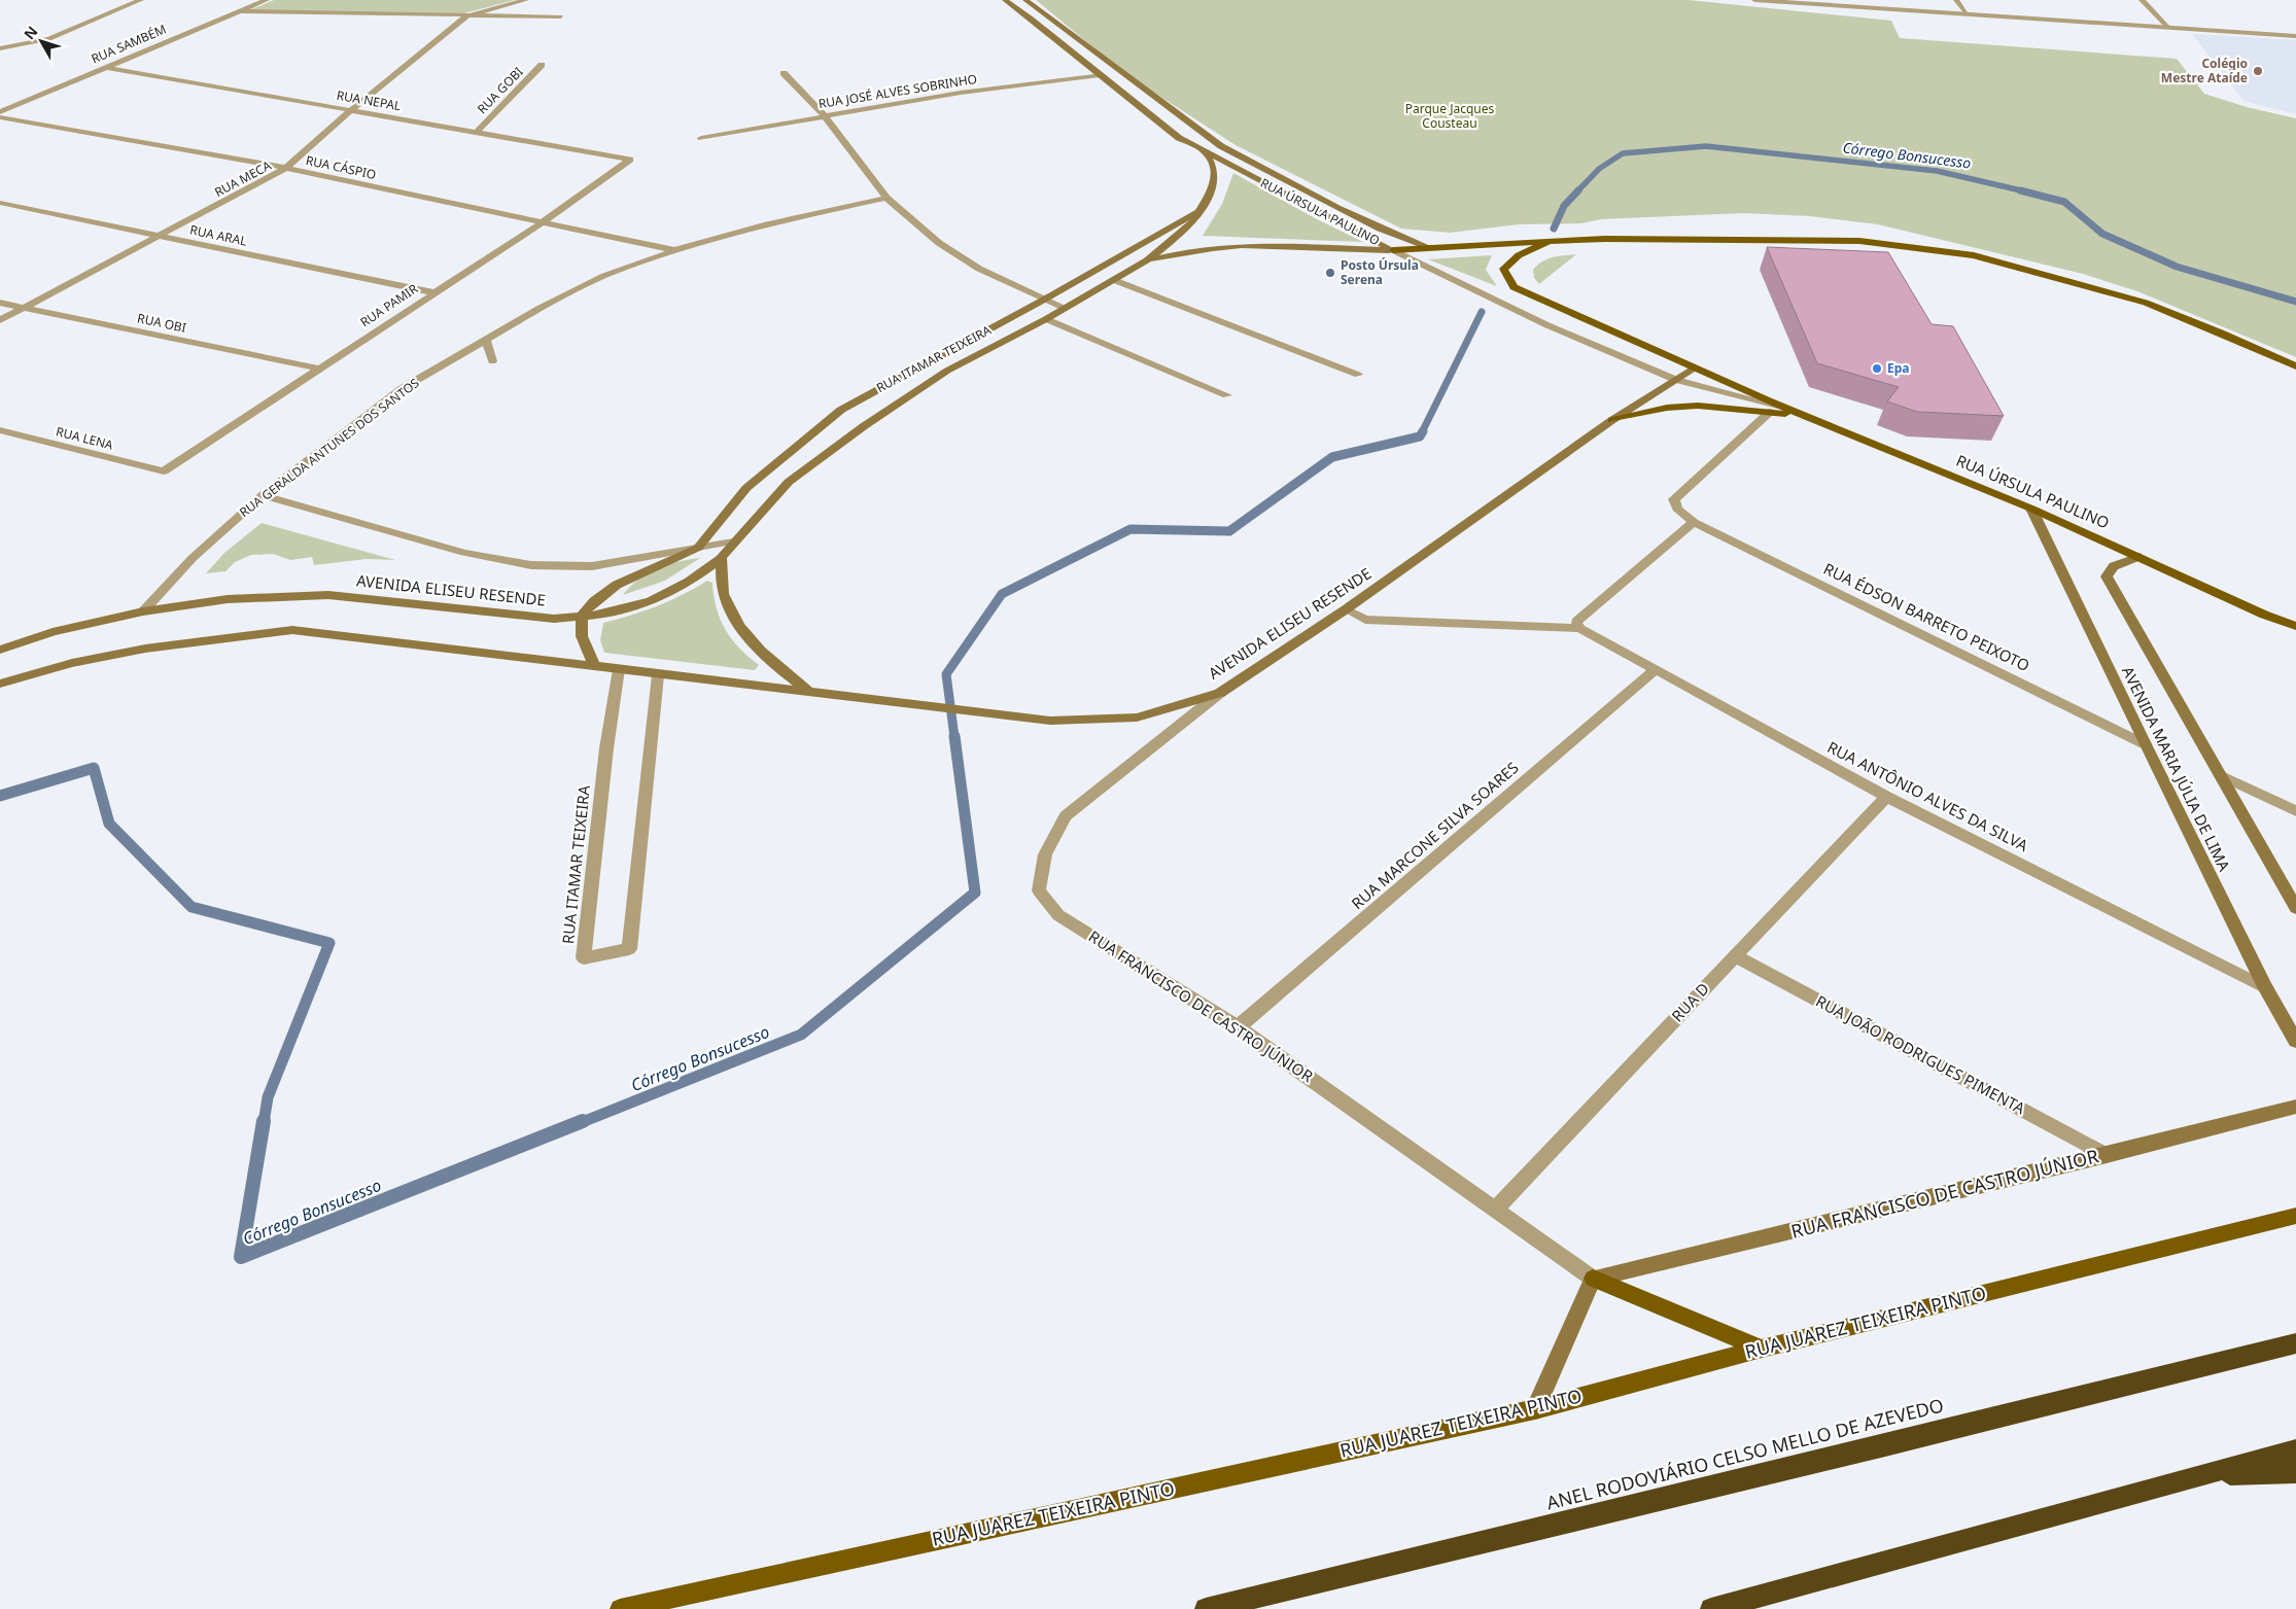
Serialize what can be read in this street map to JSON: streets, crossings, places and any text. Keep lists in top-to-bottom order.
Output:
{
  "streets": {
    "highway": ["ANEL RODOVIÁRIO CELSO MELLO DE AZEVEDO"],
    "main road": [
      "RUA ÚRSULA PAULINO",
      "RUA ITAMAR TEIXEIRA",
      "AVENIDA ELISEU RESENDE",
      "AVENIDA MARIA JÚLIA DE LIMA",
      "RUA FRANCISCO DE CASTRO JÚNIOR",
      "RUA JUAREZ TEIXEIRA PINTO"
    ],
    "street": [
      "RUA SAMBÉM",
      "RUA GOBI",
      "RUA JOSÉ ALVES SOBRINHO",
      "RUA NEPAL",
      "RUA CÁSPIO",
      "RUA MECA",
      "RUA ARAL",
      "RUA PAMIR",
      "RUA OBI",
      "RUA LENA",
      "RUA GERALDA ANTUNES DOS SANTOS",
      "RUA ÉDSON BARRETO PEIXOTO",
      "RUA ANTÔNIO ALVES DA SILVA",
      "RUA MARCONE SILVA SOARES",
      "RUA D",
      "RUA JOÃO RODRIGUES PIMENTA"
    ]
  },
  "crossings": [
    ["RUA SAMBÉM", "RUA NEPAL"],
    ["RUA GOBI", "RUA NEPAL"],
    ["RUA JOSÉ ALVES SOBRINHO", "RUA ÚRSULA PAULINO"],
    ["RUA NEPAL", "RUA MECA"],
    ["RUA NEPAL", "RUA PAMIR"],
    ["RUA CÁSPIO", "RUA MECA"],
    ["RUA CÁSPIO", "RUA PAMIR"],
    ["RUA CÁSPIO", "RUA GERALDA ANTUNES DOS SANTOS"],
    ["RUA MECA", "RUA ARAL"],
    ["RUA MECA", "RUA OBI"],
    ["RUA ÚRSULA PAULINO", "RUA ITAMAR TEIXEIRA"],
    ["RUA ÚRSULA PAULINO", "AVENIDA ELISEU RESENDE"],
    ["RUA ÚRSULA PAULINO", "AVENIDA MARIA JÚLIA DE LIMA"],
    ["RUA ARAL", "RUA PAMIR"],
    ["RUA PAMIR", "RUA OBI"],
    ["RUA PAMIR", "RUA LENA"],
    ["RUA ITAMAR TEIXEIRA", "AVENIDA ELISEU RESENDE"],
    ["RUA GERALDA ANTUNES DOS SANTOS", "AVENIDA ELISEU RESENDE"],
    ["AVENIDA ELISEU RESENDE", "RUA FRANCISCO DE CASTRO JÚNIOR"],
    ["RUA ÉDSON BARRETO PEIXOTO", "AVENIDA MARIA JÚLIA DE LIMA"],
    ["AVENIDA MARIA JÚLIA DE LIMA", "RUA ANTÔNIO ALVES DA SILVA"],
    ["RUA ANTÔNIO ALVES DA SILVA", "RUA MARCONE SILVA SOARES"],
    ["RUA ANTÔNIO ALVES DA SILVA", "RUA D"],
    ["RUA MARCONE SILVA SOARES", "RUA FRANCISCO DE CASTRO JÚNIOR"],
    ["RUA D", "RUA FRANCISCO DE CASTRO JÚNIOR"],
    ["RUA D", "RUA JOÃO RODRIGUES PIMENTA"],
    ["RUA FRANCISCO DE CASTRO JÚNIOR", "RUA JOÃO RODRIGUES PIMENTA"]
  ],
  "water": ["Córrego Bonsucesso"],
  "parks": ["Parque Jacques Cousteau"],
  "places": ["Colégio Mestre Ataíde", "Posto Úrsula Serena", "Epa"],
  "north": "top left"
}
